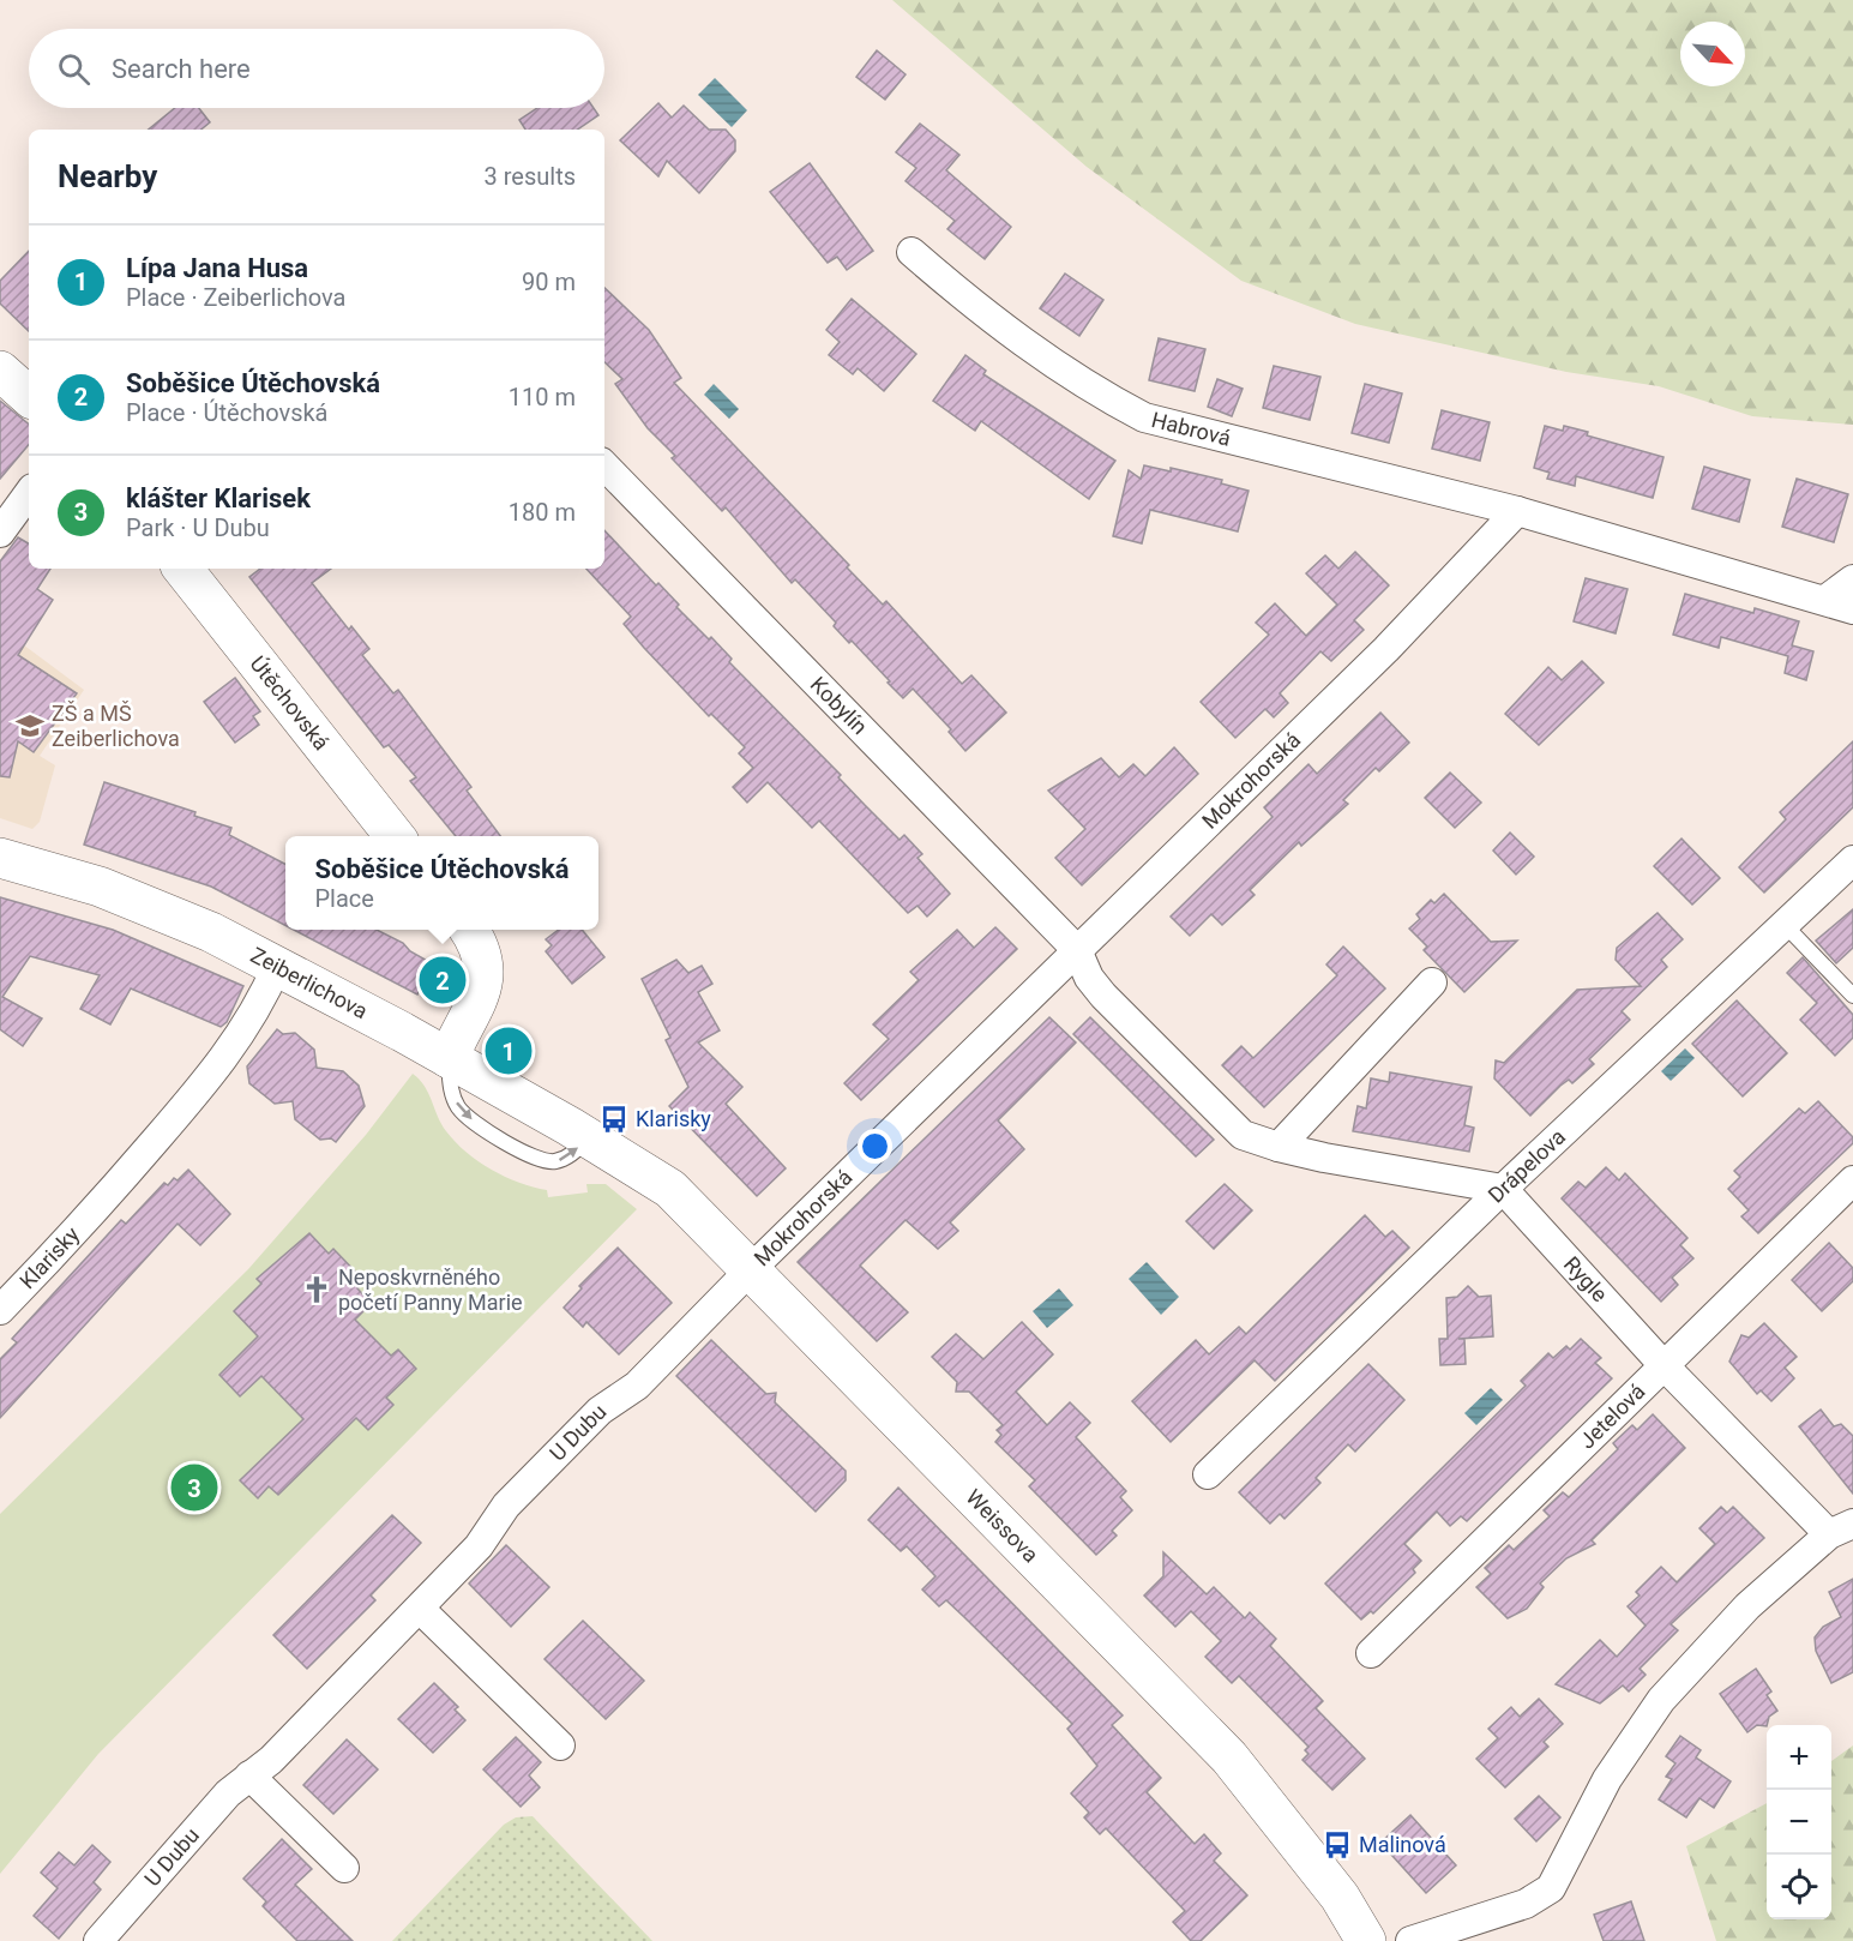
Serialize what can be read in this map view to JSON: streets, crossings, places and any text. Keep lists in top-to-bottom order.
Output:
{
  "streets": {
    "street": [
      "Habrová",
      "Útěchovská",
      "Kobylín",
      "Mokrohorská",
      "Zeiberlichova",
      "Drápelova",
      "Klarisky",
      "Rygle",
      "Jetelová",
      "U Dubu",
      "Weissova"
    ]
  },
  "crossings": [
    ["Habrová", "Mokrohorská"],
    ["Kobylín", "Mokrohorská"],
    ["Mokrohorská", "U Dubu"],
    ["Mokrohorská", "Weissova"],
    ["Zeiberlichova", "Klarisky"],
    ["Zeiberlichova", "Weissova"],
    ["Drápelova", "Rygle"],
    ["Rygle", "Jetelová"],
    ["U Dubu", "Weissova"]
  ],
  "places": {
    "school or university": ["ZŠ a MŠ Zeiberlichova"],
    "bus stop": ["Klarisky", "Malinová"],
    "church": ["Neposkvrněného početí Panny Marie"]
  },
  "north": "bottom right",
  "page": {
    "search": "Search here",
    "heading": ["Nearby", "3 results"],
    "list": [
      {
        "mark": "1",
        "name": "Lípa Jana Husa",
        "note": "Place · Zeiberlichova",
        "value": "90 m"
      },
      {
        "mark": "2",
        "name": "Soběšice Útěchovská",
        "note": "Place · Útěchovská",
        "value": "110 m"
      },
      {
        "mark": "3",
        "name": "klášter Klarisek",
        "note": "Park · U Dubu",
        "value": "180 m"
      }
    ],
    "popup": ["Soběšice Útěchovská", "Place"],
    "pins": ["2", "1", "3"],
    "map_buttons": ["+", "−"]
  }
}
